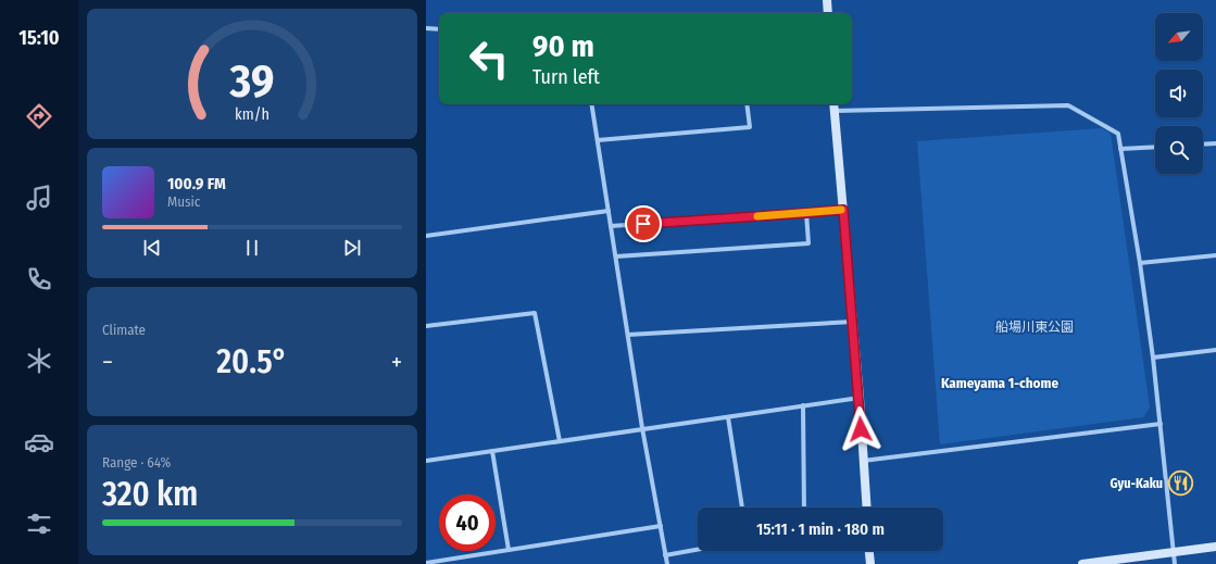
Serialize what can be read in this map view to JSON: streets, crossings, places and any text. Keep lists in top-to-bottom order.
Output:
{
  "districts": ["Kameyama 1-chome"],
  "parks": ["船場川東公園"],
  "places": {
    "restaurant": ["Gyu-Kaku"]
  },
  "north": "bottom left",
  "page": {
    "tabs": "15:10",
    "turn": ["90 m", "Turn left"],
    "song": ["100.9 FM", "Music"],
    "tile": [
      "Climate",
      ["Range · 64%", "320 km"]
    ],
    "heat": ["−", "20.5°", "+"],
    "limit": "40",
    "trip": "15:11 · 1 min · 180 m",
    "gauge": ["39", "km/h"]
  }
}
